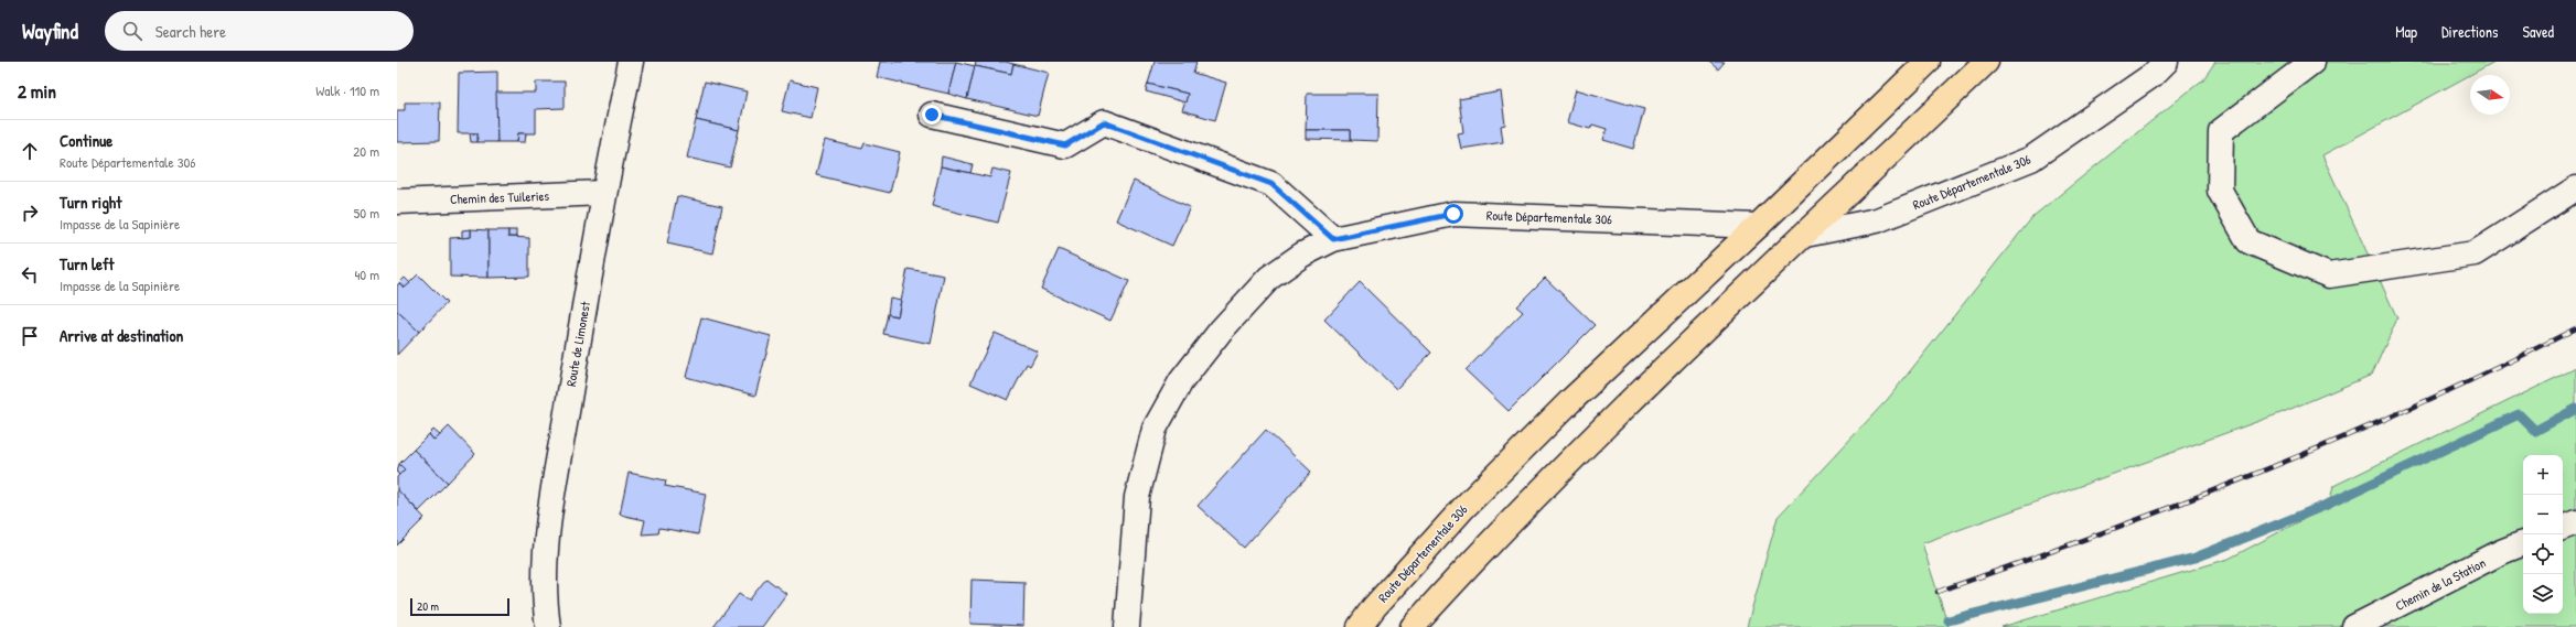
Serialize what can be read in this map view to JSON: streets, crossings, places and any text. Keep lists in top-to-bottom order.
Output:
{
  "streets": {
    "main road": ["Route Départementale 306"],
    "street": ["Chemin des Tuileries", "Route de Limonest", "Chemin de la Station"]
  },
  "crossings": [
    ["Chemin des Tuileries", "Route de Limonest"]
  ],
  "scale_bar": "20 m",
  "north": "right",
  "page": {
    "header": "Wayfind",
    "search": "Search here",
    "nav": ["Map", "Directions", "Saved"],
    "heading": ["2 min", "Walk · 110 m"],
    "list": [
      ["Continue", "Route Départementale 306", "20 m"],
      ["Turn right", "Impasse de la Sapinière", "50 m"],
      ["Turn left", "Impasse de la Sapinière", "40 m"],
      "Arrive at destination"
    ],
    "map_buttons": ["+", "−"],
    "scale": "20 m"
  }
}
